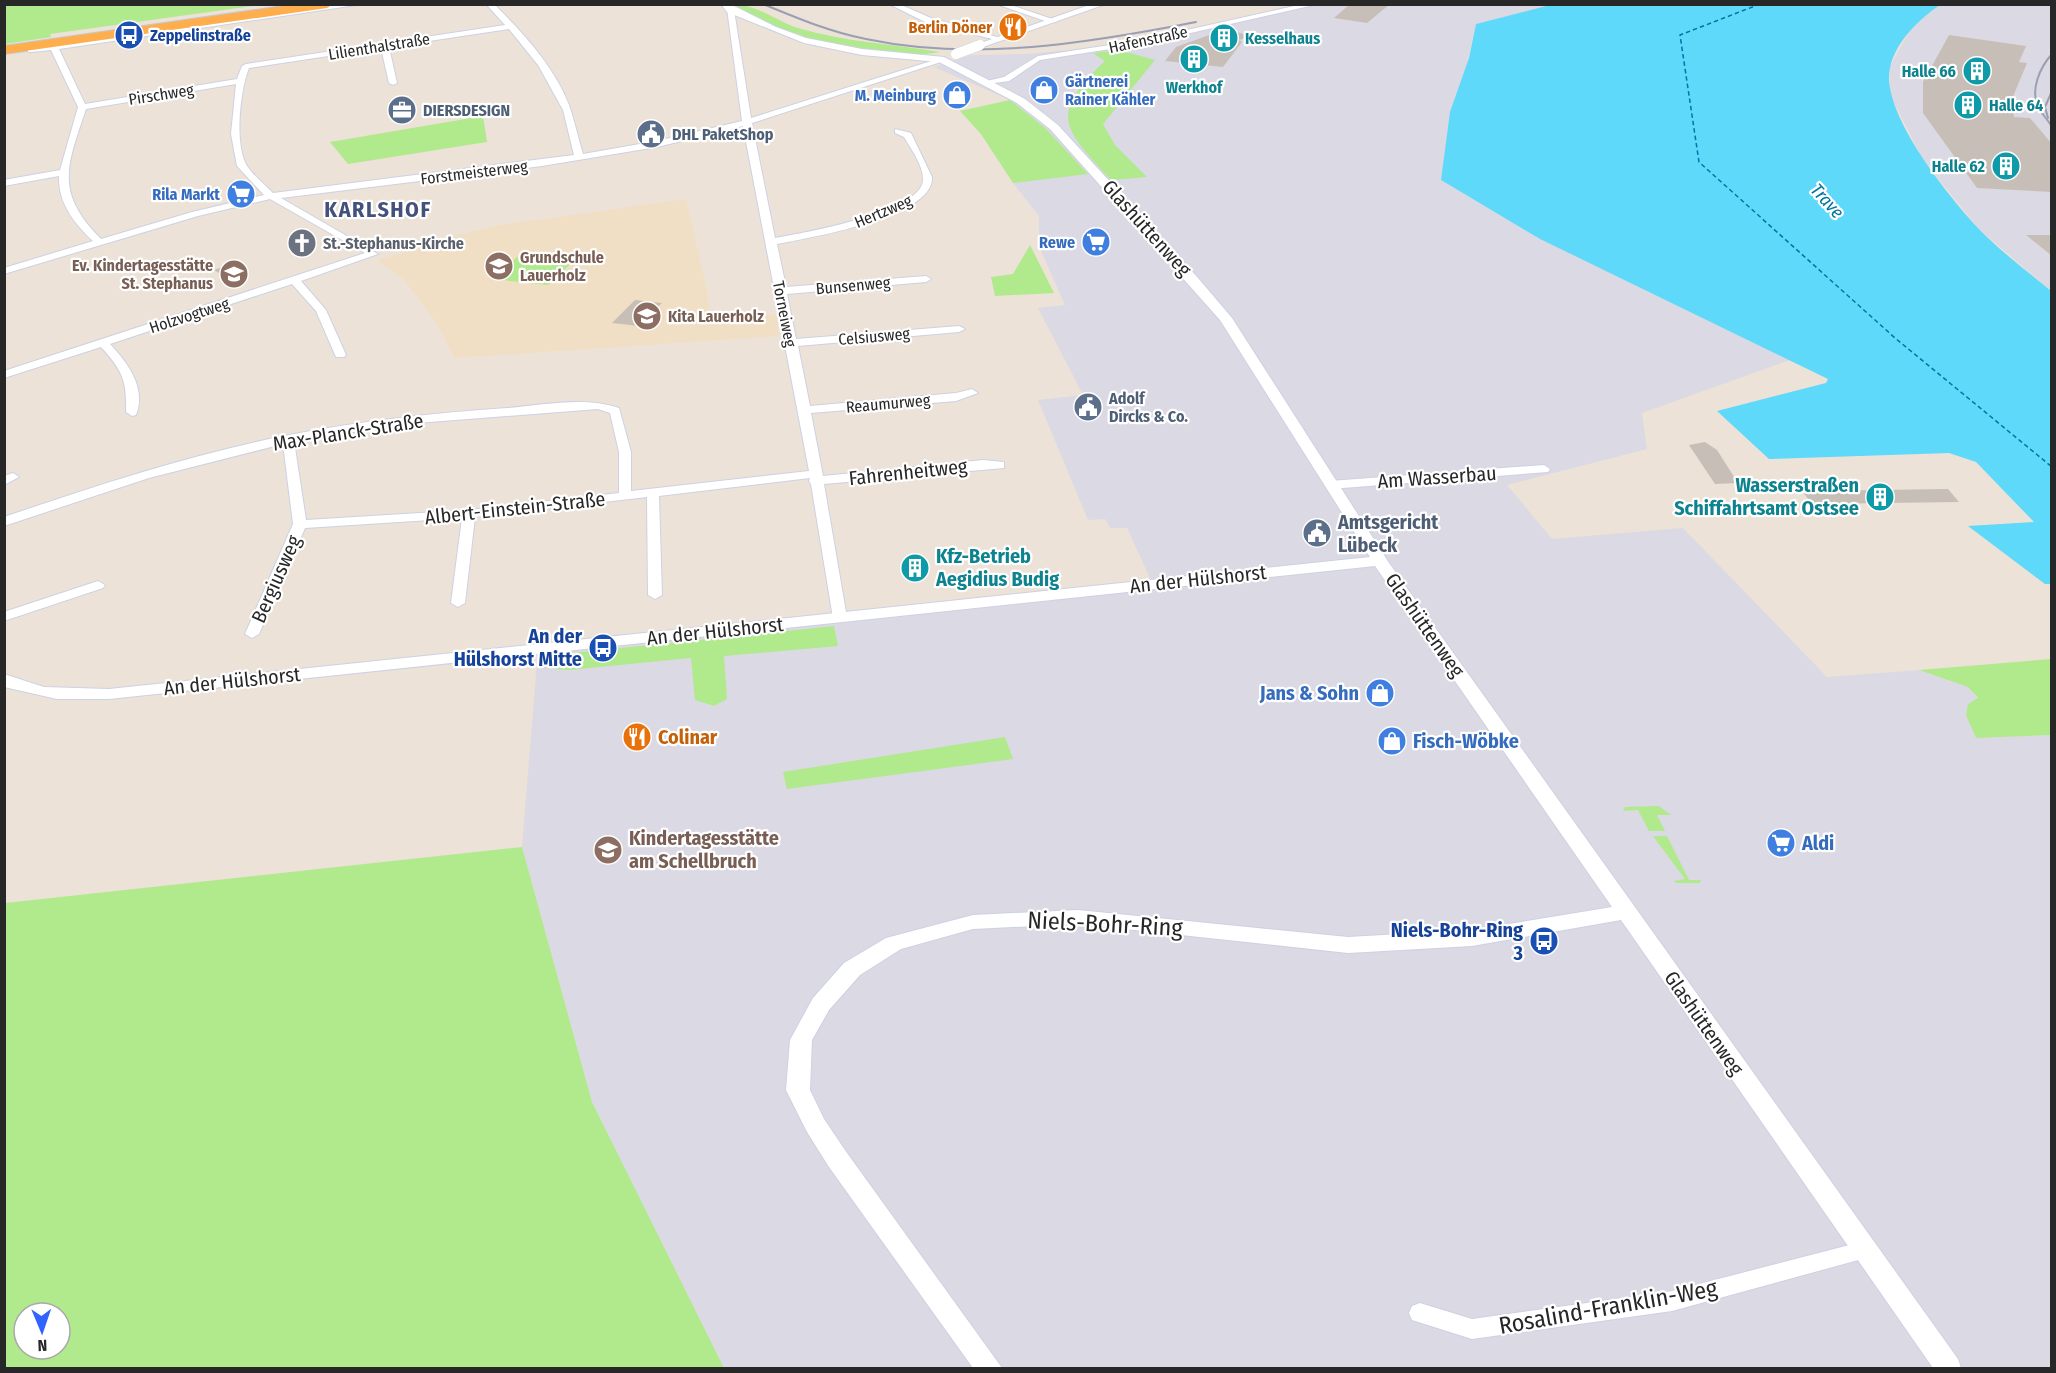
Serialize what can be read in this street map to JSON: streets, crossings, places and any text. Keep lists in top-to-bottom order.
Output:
{
  "streets": {
    "street": [
      "Hafenstraße",
      "Lilienthalstraße",
      "Pirschweg",
      "Forstmeisterweg",
      "Hertzweg",
      "Glashüttenweg",
      "Bunsenweg",
      "Torneiweg",
      "Holzvogtweg",
      "Celsiusweg",
      "Reaumurweg",
      "Max-Planck-Straße",
      "Fahrenheitweg",
      "Am Wasserbau",
      "Albert-Einstein-Straße",
      "Bergiusweg",
      "An der Hülshorst",
      "Niels-Bohr-Ring",
      "Rosalind-Franklin-Weg"
    ]
  },
  "crossings": [
    ["Hafenstraße", "Glashüttenweg"],
    ["Lilienthalstraße", "Pirschweg"],
    ["Forstmeisterweg", "Glashüttenweg"],
    ["Forstmeisterweg", "Torneiweg"],
    ["Forstmeisterweg", "Holzvogtweg"],
    ["Hertzweg", "Torneiweg"],
    ["Glashüttenweg", "Torneiweg"],
    ["Glashüttenweg", "Am Wasserbau"],
    ["Glashüttenweg", "An der Hülshorst"],
    ["Glashüttenweg", "Niels-Bohr-Ring"],
    ["Glashüttenweg", "Rosalind-Franklin-Weg"],
    ["Bunsenweg", "Torneiweg"],
    ["Torneiweg", "Celsiusweg"],
    ["Torneiweg", "Reaumurweg"],
    ["Torneiweg", "Fahrenheitweg"],
    ["Torneiweg", "Albert-Einstein-Straße"],
    ["Torneiweg", "An der Hülshorst"],
    ["Max-Planck-Straße", "Albert-Einstein-Straße"],
    ["Fahrenheitweg", "Albert-Einstein-Straße"],
    ["Albert-Einstein-Straße", "Bergiusweg"]
  ],
  "districts": ["KARLSHOF"],
  "water": ["Trave"],
  "places": {
    "restaurant": ["Berlin Döner", "Colinar"],
    "bus stop": ["Zeppelinstraße", "An der Hülshorst Mitte", "Niels-Bohr-Ring 3"],
    "building": [
      "Kesselhaus",
      "Werkhof",
      "Halle 66",
      "Halle 64",
      "Halle 62",
      "Wasserstraßen Schiffahrtsamt Ostsee",
      "Kfz-Betrieb Aegidius Budig"
    ],
    "shop": [
      "Gärtnerei Rainer Kähler",
      "M. Meinburg",
      "Jans & Sohn",
      "Fisch-Wöbke"
    ],
    "office": ["DIERSDESIGN"],
    "public building": ["DHL PaketShop", "Adolf Dircks & Co.", "Amtsgericht Lübeck"],
    "supermarket": ["Rila Markt", "Rewe", "Aldi"],
    "church": ["St.-Stephanus-Kirche"],
    "school or university": [
      "Grundschule Lauerholz",
      "Ev. Kindertagesstätte St. Stephanus",
      "Kita Lauerholz",
      "Kindertagesstätte am Schellbruch"
    ]
  },
  "north": "bottom"
}
